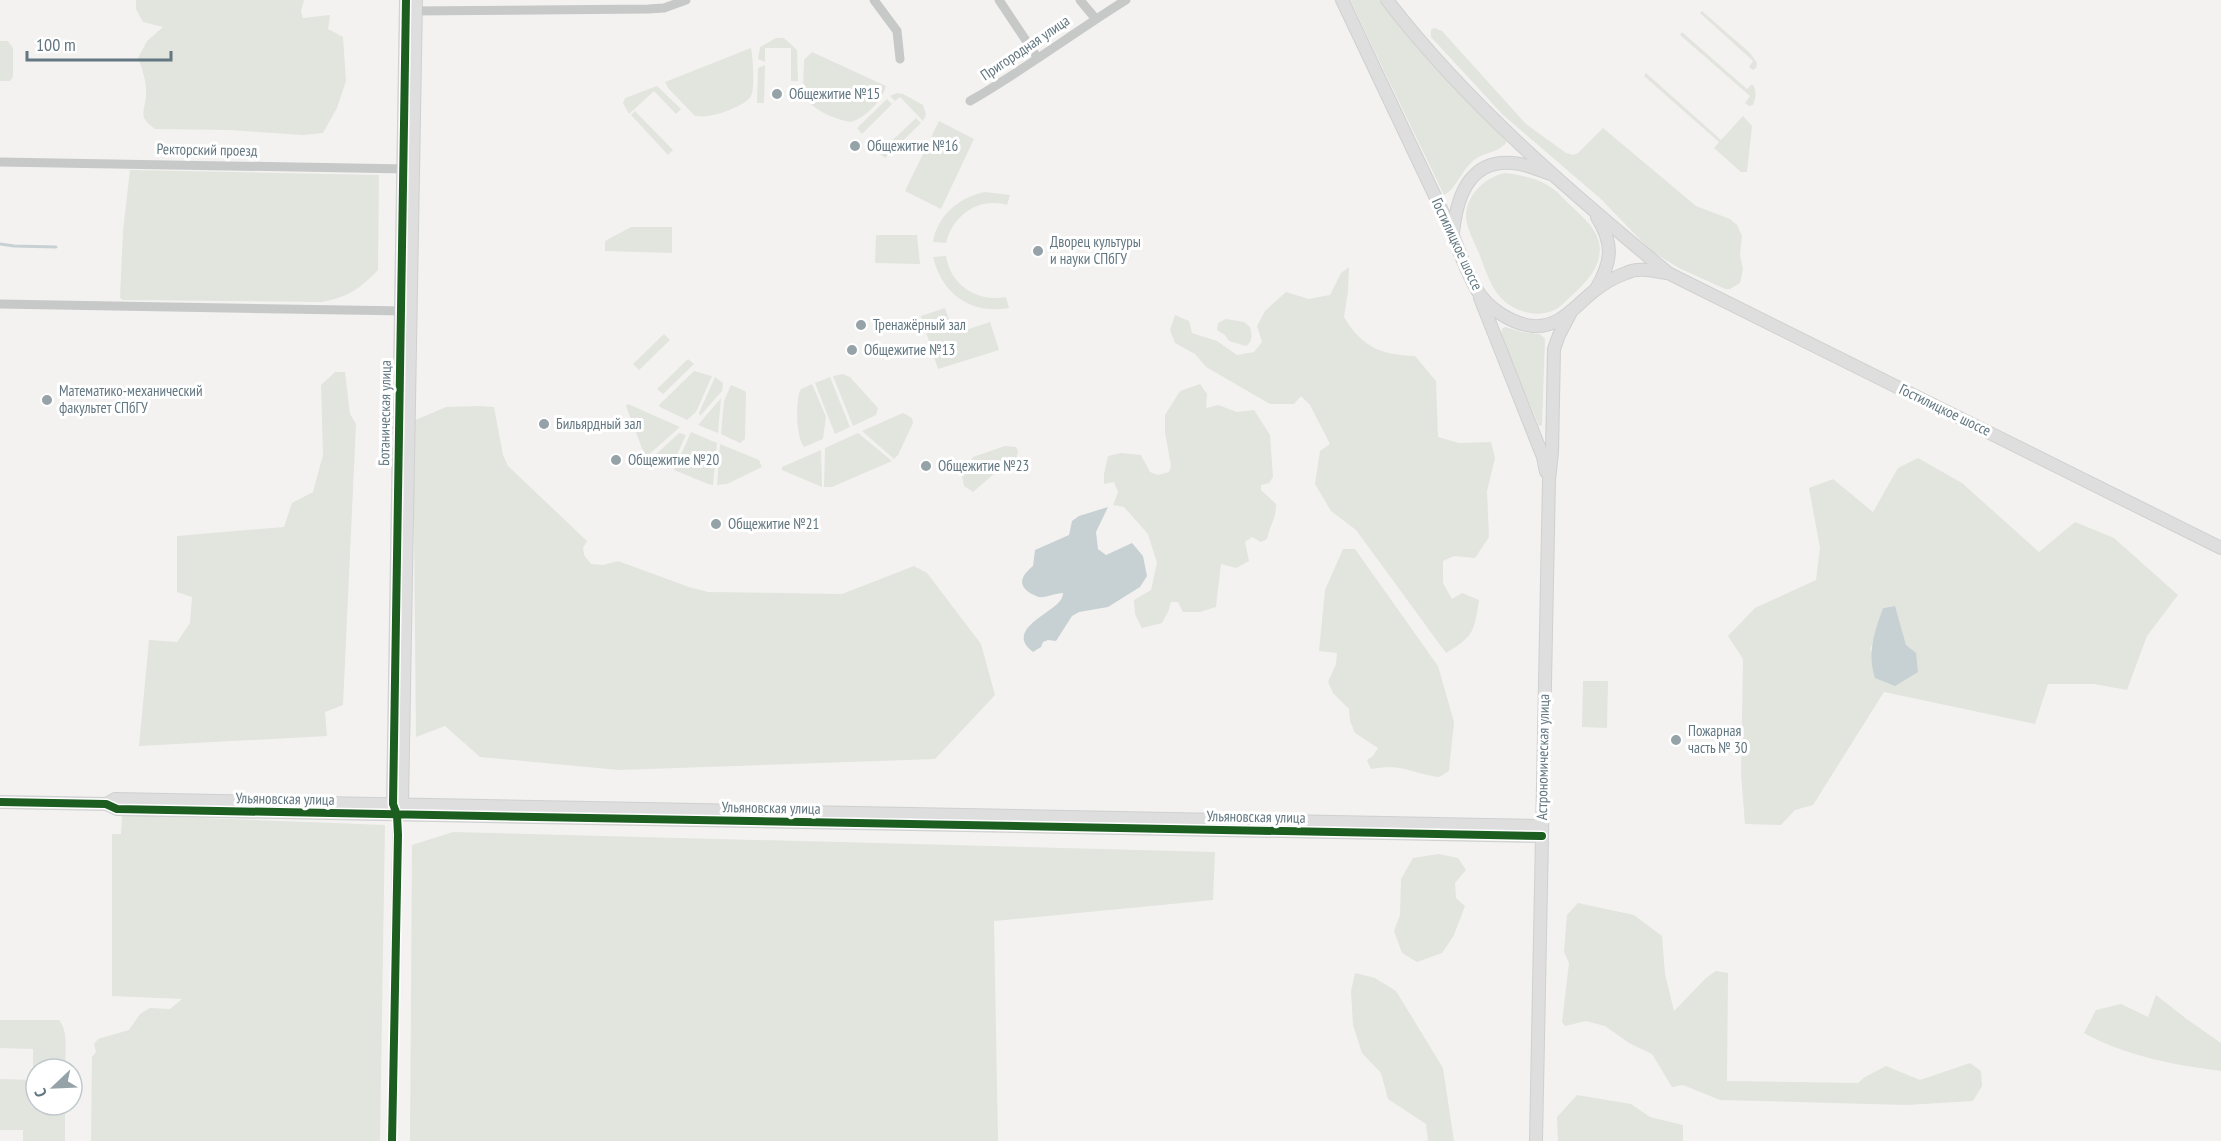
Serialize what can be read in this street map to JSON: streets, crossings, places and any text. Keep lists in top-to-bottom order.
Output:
{
  "streets": {
    "main road": [
      "Гостилицкое шоссе",
      "Ботаническая улица",
      "Астрономическая улица",
      "Ульяновская улица"
    ],
    "street": ["Пригородная улица", "Ректорский проезд"]
  },
  "crossings": [
    ["Ректорский проезд", "Ботаническая улица"],
    ["Гостилицкое шоссе", "Астрономическая улица"],
    ["Ботаническая улица", "Ульяновская улица"],
    ["Астрономическая улица", "Ульяновская улица"]
  ],
  "places": [
    "Общежитие №15",
    "Общежитие №16",
    "Дворец культуры и науки СПбГУ",
    "Тренажёрный зал",
    "Общежитие №13",
    "Математико-механический факультет СПбГУ",
    "Бильярдный зал",
    "Общежитие №20",
    "Общежитие №23",
    "Общежитие №21",
    "Пожарная часть № 30"
  ],
  "scale_bar": "100 m",
  "north": "bottom left"
}
